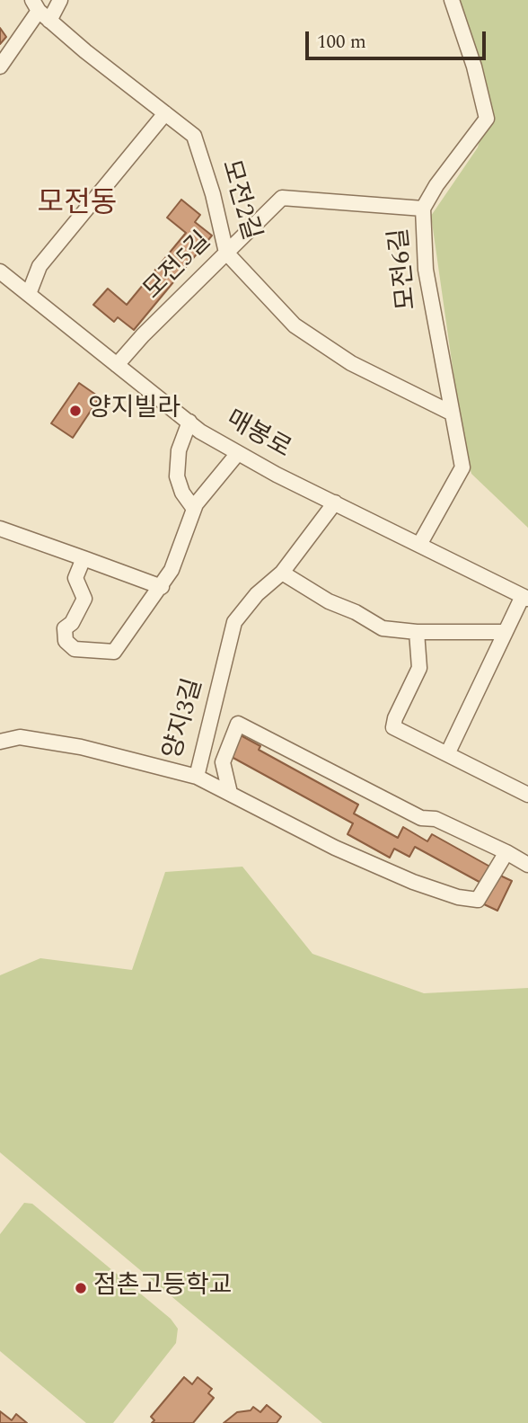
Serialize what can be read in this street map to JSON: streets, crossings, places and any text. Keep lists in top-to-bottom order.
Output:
{
  "streets": {
    "street": [
      "모전2길",
      "모전5길",
      "모전6길",
      "매봉로",
      "양지3길"
    ]
  },
  "crossings": [
    ["모전2길", "모전5길"],
    ["모전2길", "모전6길"],
    ["모전5길", "모전6길"],
    ["모전5길", "매봉로"],
    ["모전6길", "매봉로"],
    ["매봉로", "양지3길"]
  ],
  "districts": ["모전동"],
  "places": ["양지빌라", "점촌고등학교"],
  "scale_bar": "100 m"
}
